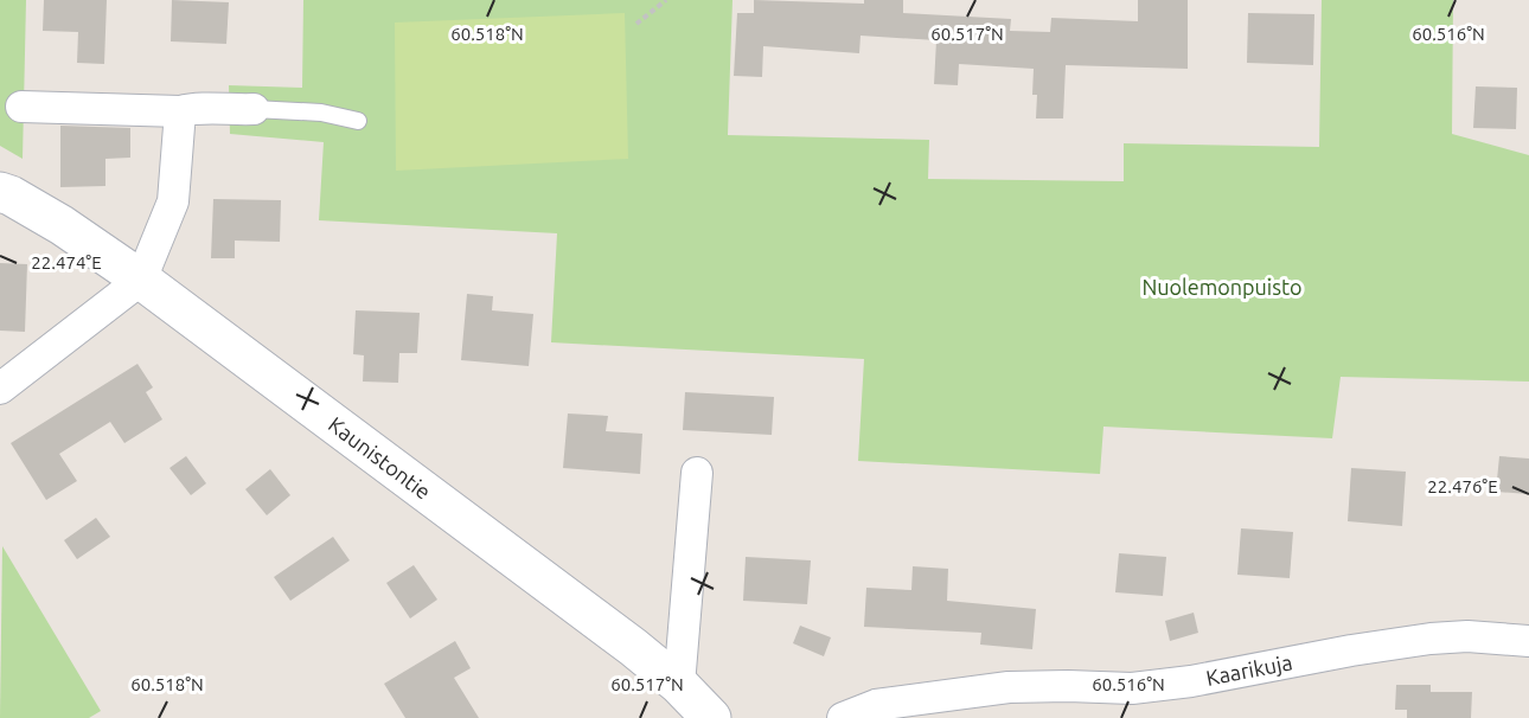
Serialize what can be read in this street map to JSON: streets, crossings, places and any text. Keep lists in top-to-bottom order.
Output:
{
  "streets": {
    "street": ["Kaunistontie", "Kaarikuja"]
  },
  "parks": ["Nuolemonpuisto"],
  "coordinates": [
    "60.518°N",
    "60.517°N",
    "60.516°N",
    "22.474°E",
    "22.476°E"
  ]
}
